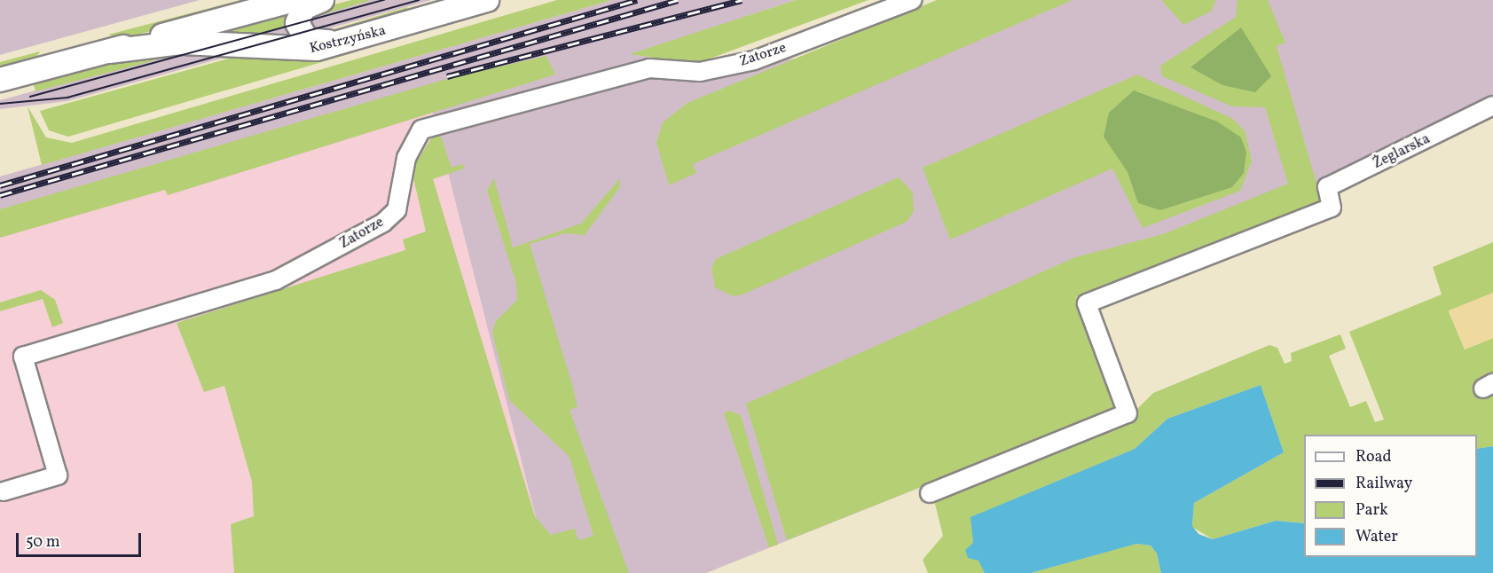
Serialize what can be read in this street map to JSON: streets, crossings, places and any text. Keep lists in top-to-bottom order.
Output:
{
  "streets": {
    "main road": ["Kostrzyńska"],
    "street": ["Zatorze", "Żeglarska"]
  },
  "legend": [
    "Road",
    "Railway",
    "Park",
    "Water"
  ],
  "scale_bar": "50 m"
}
